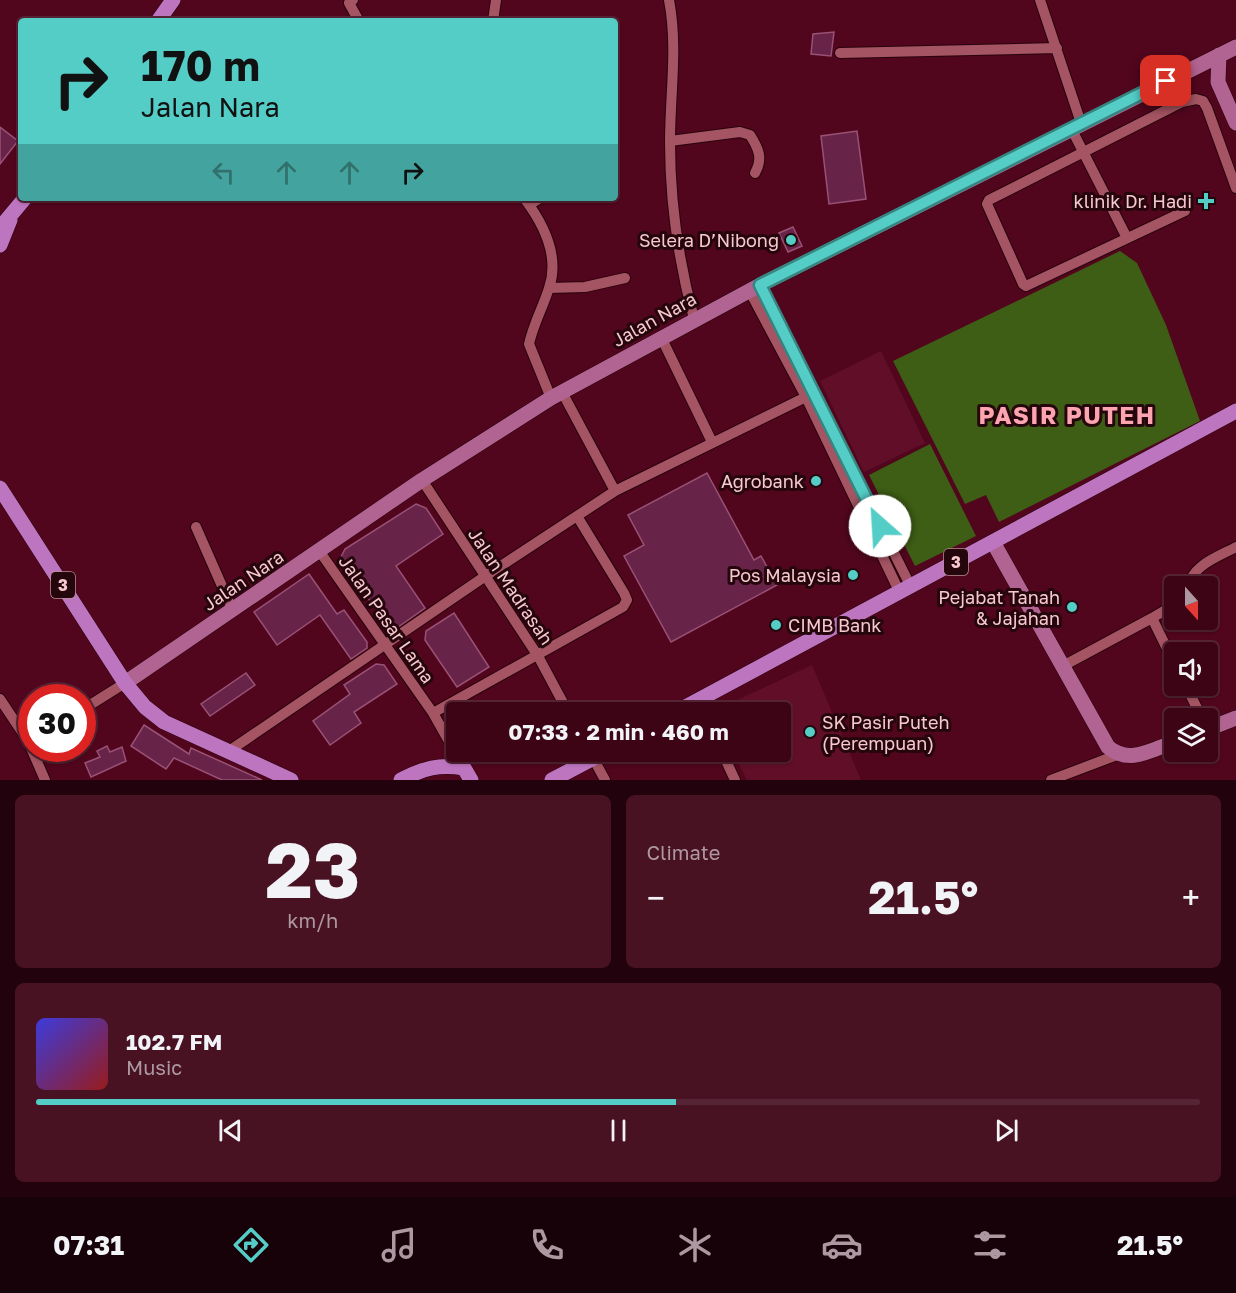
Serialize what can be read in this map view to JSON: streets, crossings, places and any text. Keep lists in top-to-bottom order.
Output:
{
  "streets": {
    "main road": ["Jalan Nara", "3"],
    "street": ["Jalan Madrasah", "Jalan Pasar Lama"]
  },
  "crossings": [
    ["Jalan Nara", "3"],
    ["Jalan Nara", "Jalan Madrasah"],
    ["Jalan Nara", "Jalan Pasar Lama"]
  ],
  "districts": ["PASIR PUTEH"],
  "places": {
    "health": ["klinik Dr. Hadi"],
    "other": [
      "Selera D’Nibong",
      "Agrobank",
      "Pos Malaysia",
      "Pejabat Tanah & Jajahan",
      "CIMB Bank",
      "SK Pasir Puteh (Perempuan)"
    ]
  },
  "north": "bottom",
  "page": {
    "turn": ["170 m", "Jalan Nara"],
    "limit": "30",
    "trip": "07:33 · 2 min · 460 m",
    "tile": [
      ["23", "km/h"],
      "Climate"
    ],
    "heat": ["−", "21.5°", "+"],
    "song": ["102.7 FM", "Music"],
    "tabs": ["07:31", "21.5°"]
  }
}
